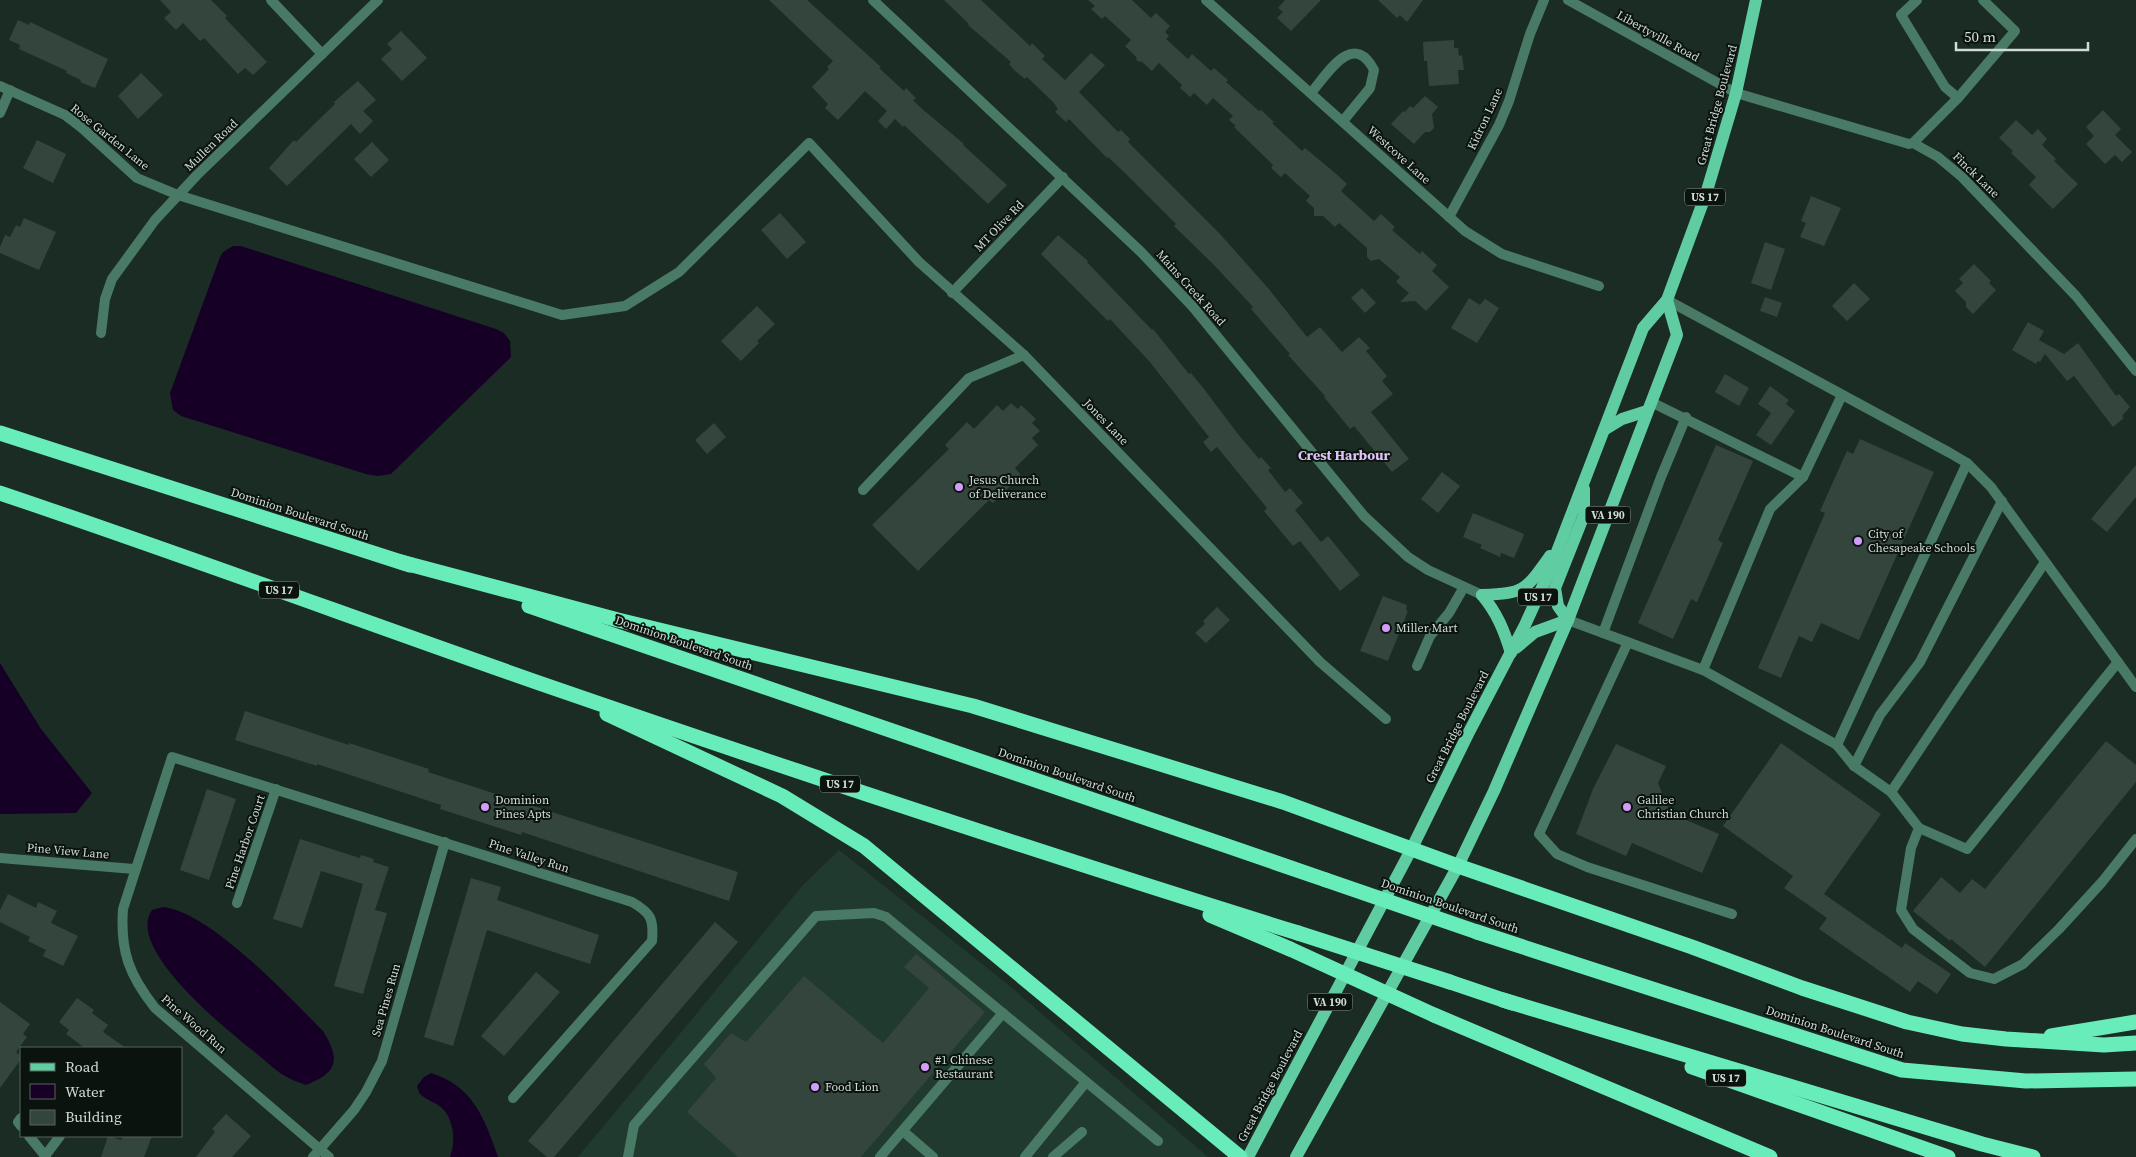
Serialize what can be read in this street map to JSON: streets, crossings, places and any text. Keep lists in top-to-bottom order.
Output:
{
  "streets": {
    "highway": ["US 17", "Dominion Boulevard South"],
    "main road": ["Great Bridge Boulevard", "VA 190"],
    "street": [
      "Libertyville Road",
      "Kidron Lane",
      "Rose Garden Lane",
      "Mullen Road",
      "Westcove Lane",
      "Finck Lane",
      "MT Olive Rd",
      "Mains Creek Road",
      "Jones Lane",
      "Pine Harbor Court",
      "Pine View Lane",
      "Pine Valley Run",
      "Sea Pines Run",
      "Pine Wood Run"
    ]
  },
  "crossings": [
    ["Libertyville Road", "Great Bridge Boulevard"],
    ["Libertyville Road", "Finck Lane"],
    ["Great Bridge Boulevard", "Finck Lane"],
    ["Great Bridge Boulevard", "VA 190"],
    ["Kidron Lane", "Westcove Lane"],
    ["Rose Garden Lane", "Mullen Road"],
    ["Rose Garden Lane", "Jones Lane"],
    ["MT Olive Rd", "Mains Creek Road"],
    ["MT Olive Rd", "Jones Lane"],
    ["Pine Harbor Court", "Pine Valley Run"],
    ["Pine View Lane", "Pine Wood Run"],
    ["Pine Valley Run", "Sea Pines Run"],
    ["Pine Valley Run", "Pine Wood Run"],
    ["Sea Pines Run", "Pine Wood Run"]
  ],
  "districts": ["Crest Harbour"],
  "places": [
    "Jesus Church of Deliverance",
    "City of Chesapeake Schools",
    "Miller Mart",
    "Dominion Pines Apts",
    "Galilee Christian Church",
    "#1 Chinese Restaurant",
    "Food Lion"
  ],
  "legend": ["Road", "Water", "Building"],
  "scale_bar": "50 m"
}
